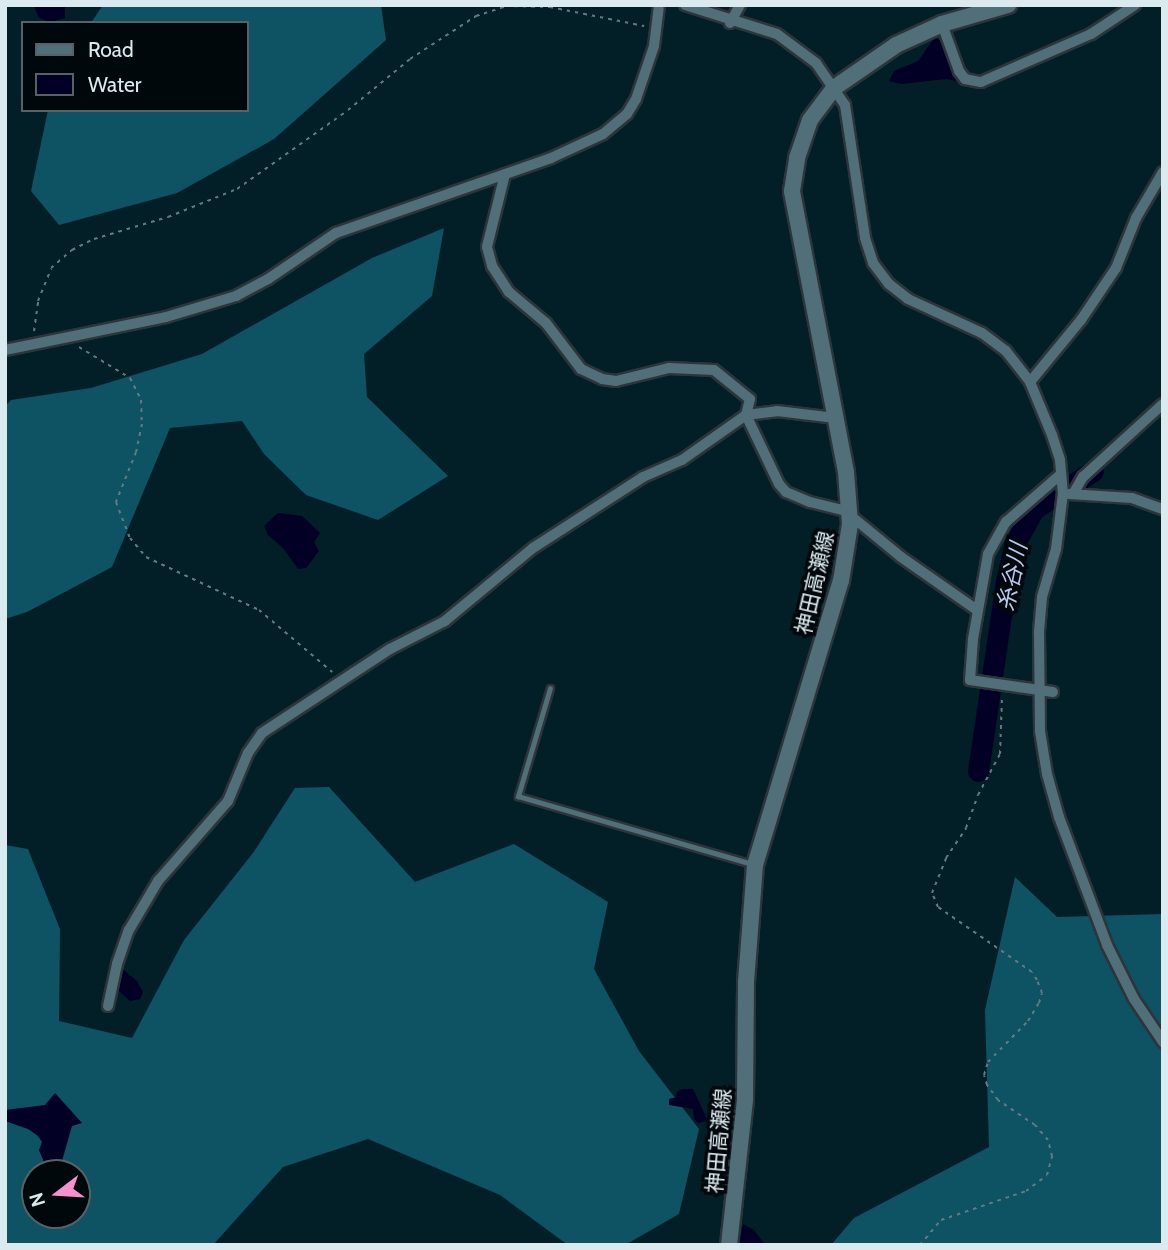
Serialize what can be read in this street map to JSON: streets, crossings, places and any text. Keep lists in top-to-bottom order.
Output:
{
  "streets": {
    "main road": ["神田高瀬線"]
  },
  "water": ["糸谷川"],
  "legend": ["Road", "Water"],
  "north": "left"
}
